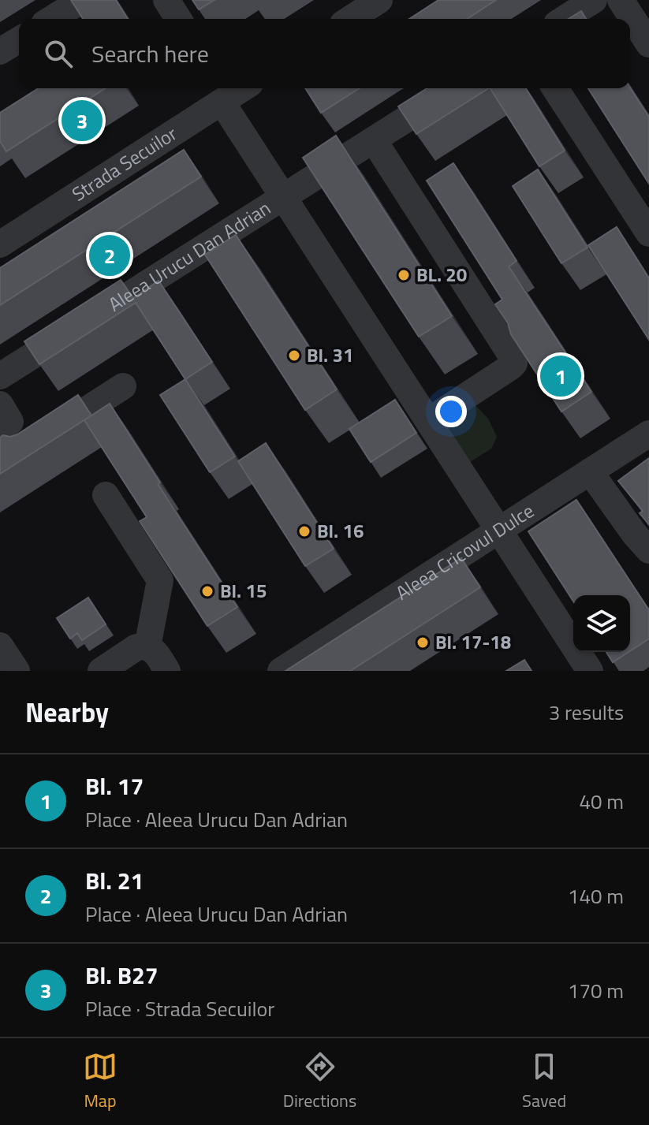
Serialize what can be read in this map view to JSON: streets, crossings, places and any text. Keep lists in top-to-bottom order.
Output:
{
  "streets": {
    "street": ["Strada Secuilor", "Aleea Urucu Dan Adrian", "Aleea Cricovul Dulce"]
  },
  "crossings": [
    ["Strada Secuilor", "Aleea Urucu Dan Adrian"],
    ["Aleea Urucu Dan Adrian", "Aleea Cricovul Dulce"]
  ],
  "places": [
    "BL. 20",
    "Bl. 31",
    "Bl. 16",
    "Bl. 15",
    "Bl. 17-18"
  ],
  "page": {
    "search": "Search here",
    "pins": ["3", "2", "1"],
    "heading": ["Nearby", "3 results"],
    "list": [
      {
        "mark": "1",
        "name": "Bl. 17",
        "note": "Place · Aleea Urucu Dan Adrian",
        "value": "40 m"
      },
      {
        "mark": "2",
        "name": "Bl. 21",
        "note": "Place · Aleea Urucu Dan Adrian",
        "value": "140 m"
      },
      {
        "mark": "3",
        "name": "Bl. B27",
        "note": "Place · Strada Secuilor",
        "value": "170 m"
      }
    ],
    "nav": ["Map", "Directions", "Saved"]
  }
}
